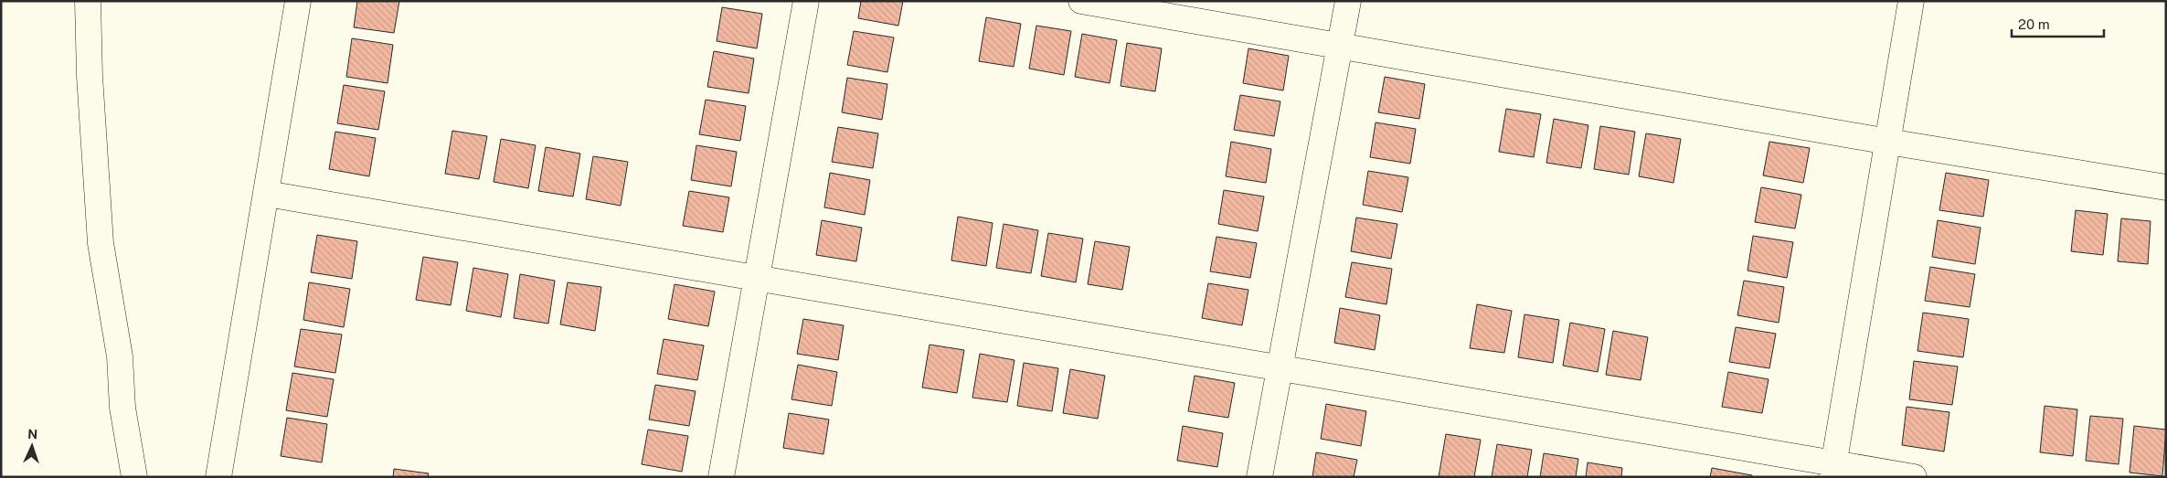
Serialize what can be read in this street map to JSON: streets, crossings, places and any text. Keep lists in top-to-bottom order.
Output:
{
  "scale_bar": "20 m",
  "north": "top"
}
